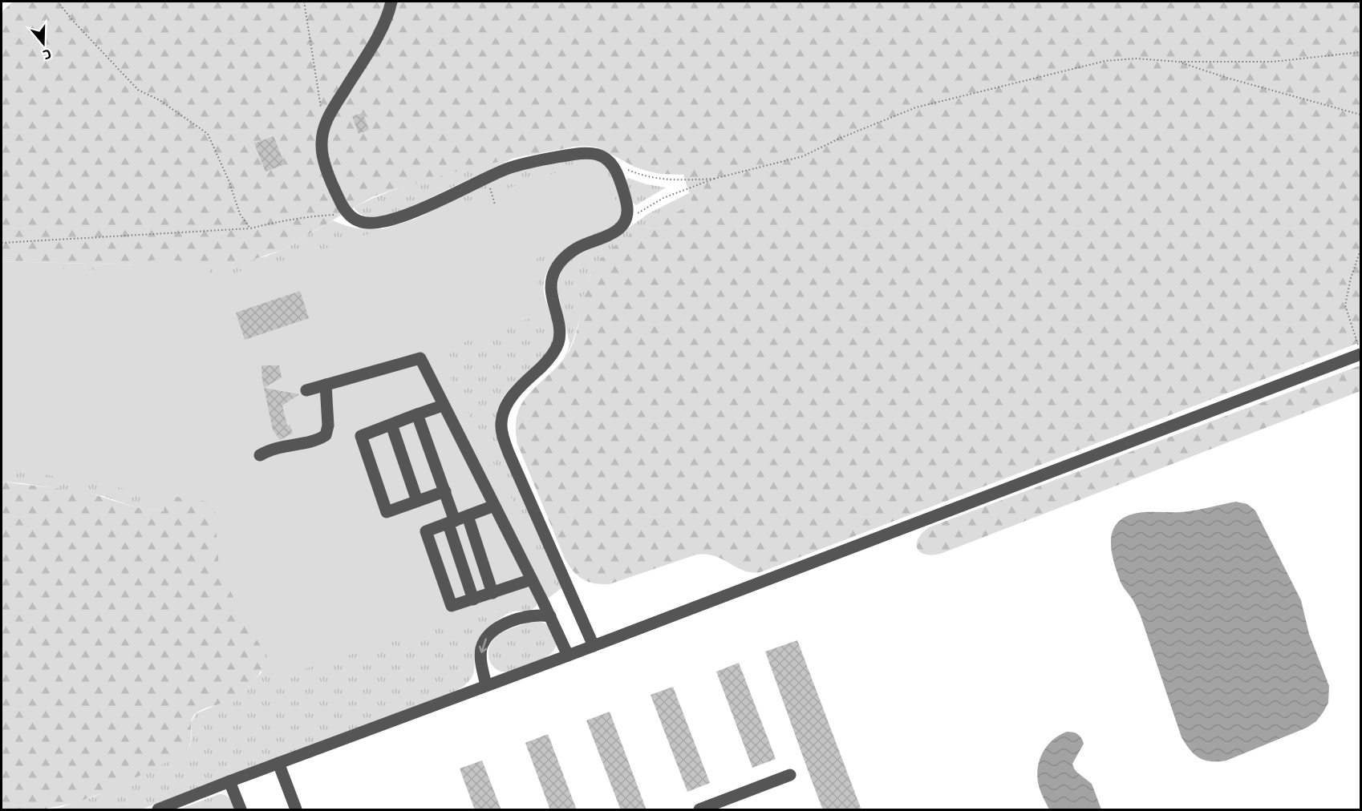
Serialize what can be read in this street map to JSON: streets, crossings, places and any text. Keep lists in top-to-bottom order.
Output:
{
  "north": "bottom"
}
